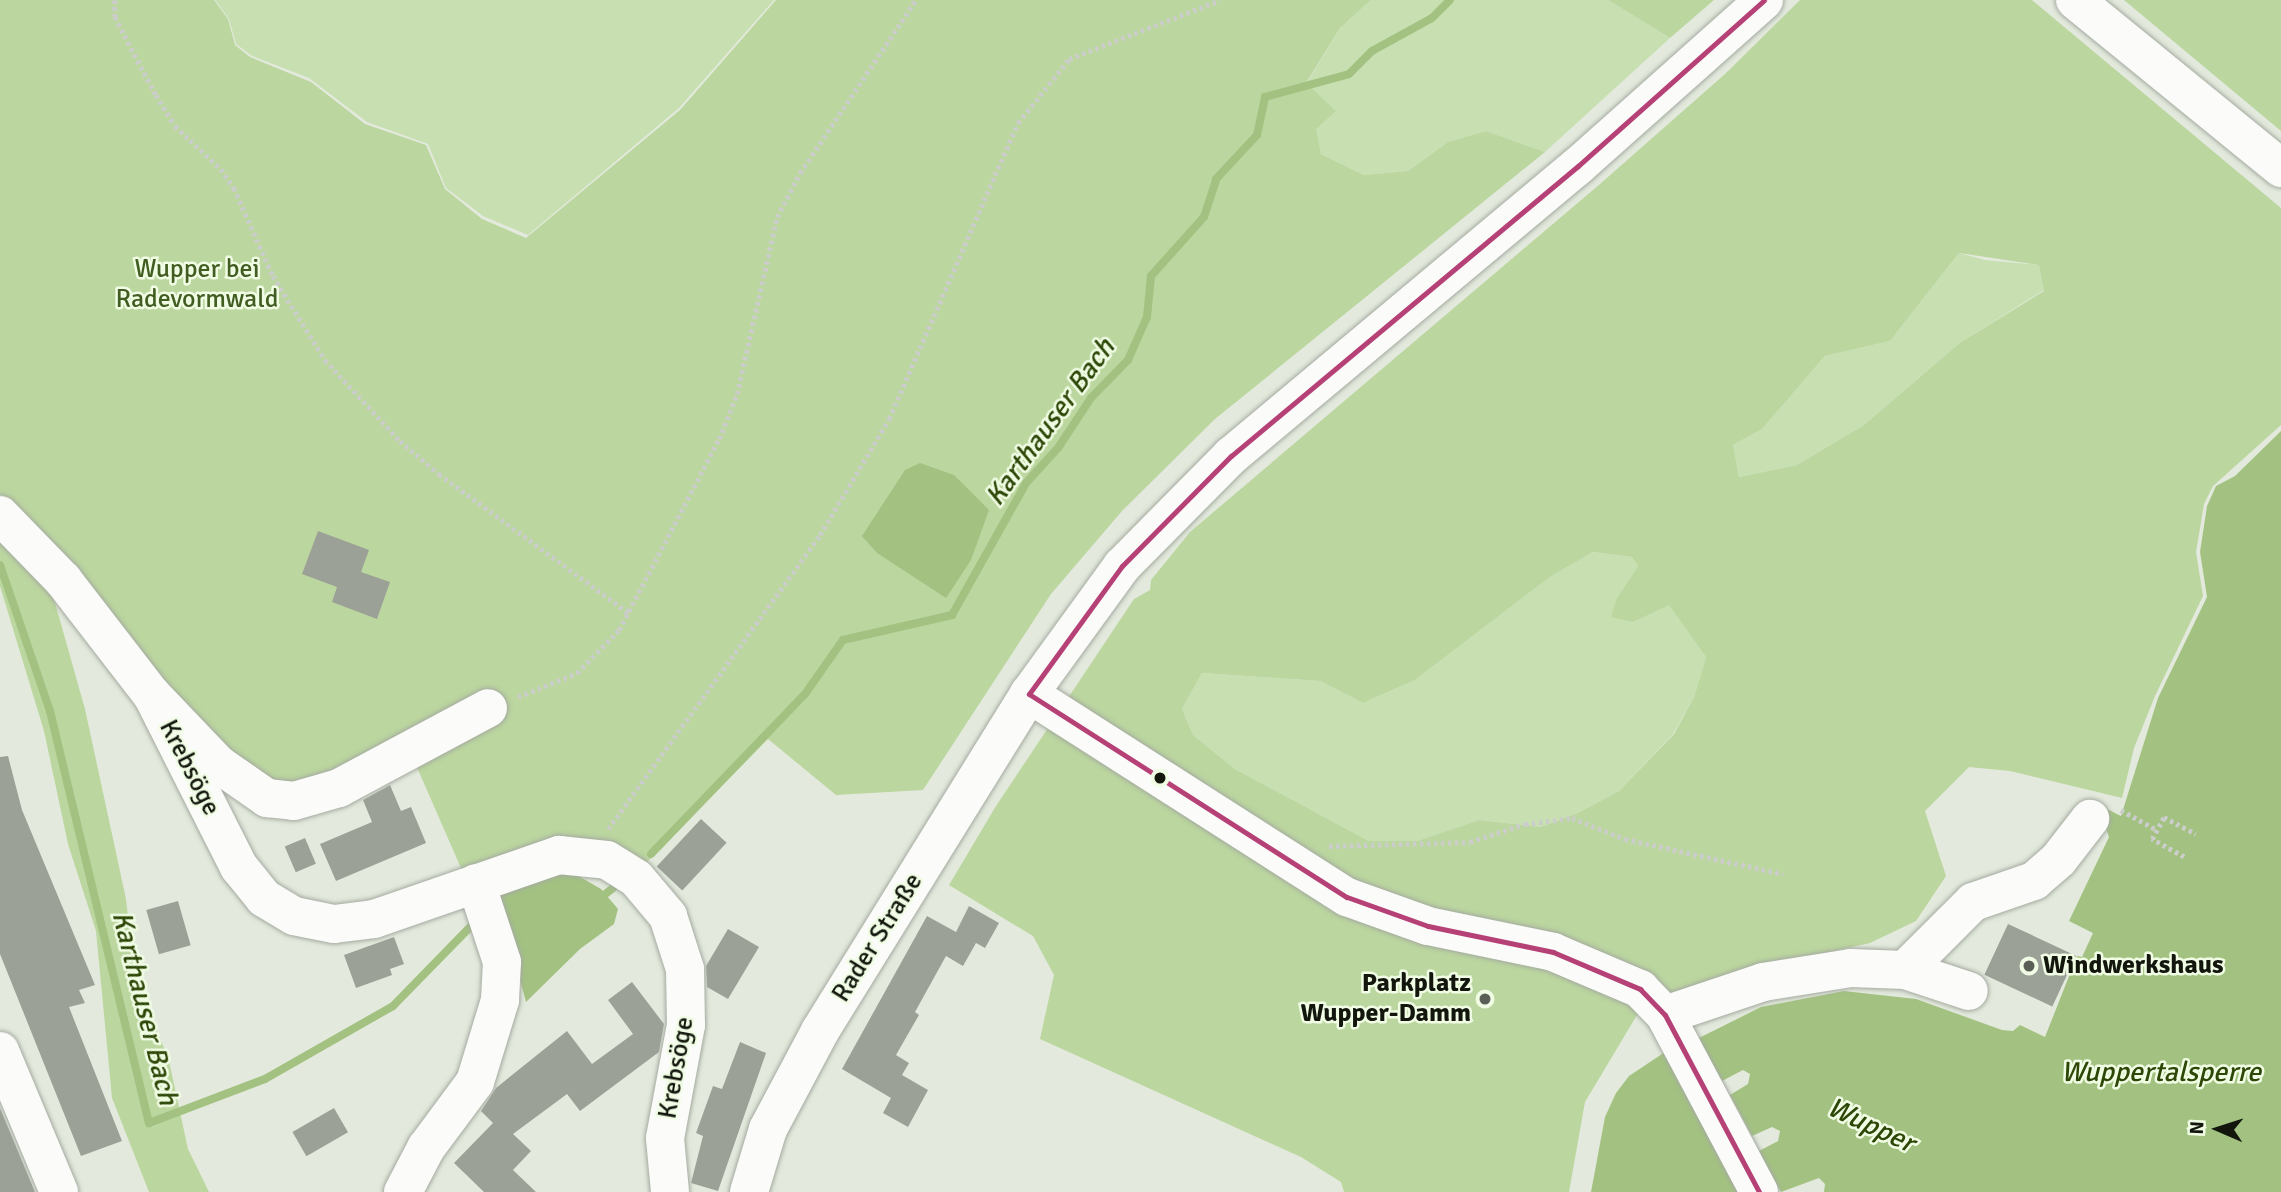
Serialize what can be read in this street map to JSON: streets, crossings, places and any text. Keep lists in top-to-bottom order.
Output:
{
  "streets": {
    "street": ["Krebsöge", "Rader Straße"]
  },
  "water": ["Karthauser Bach", "Wuppertalsperre", "Wupper"],
  "parks": ["Wupper bei Radevormwald"],
  "places": ["Windwerkshaus", "Parkplatz Wupper-Damm"],
  "north": "left"
}
